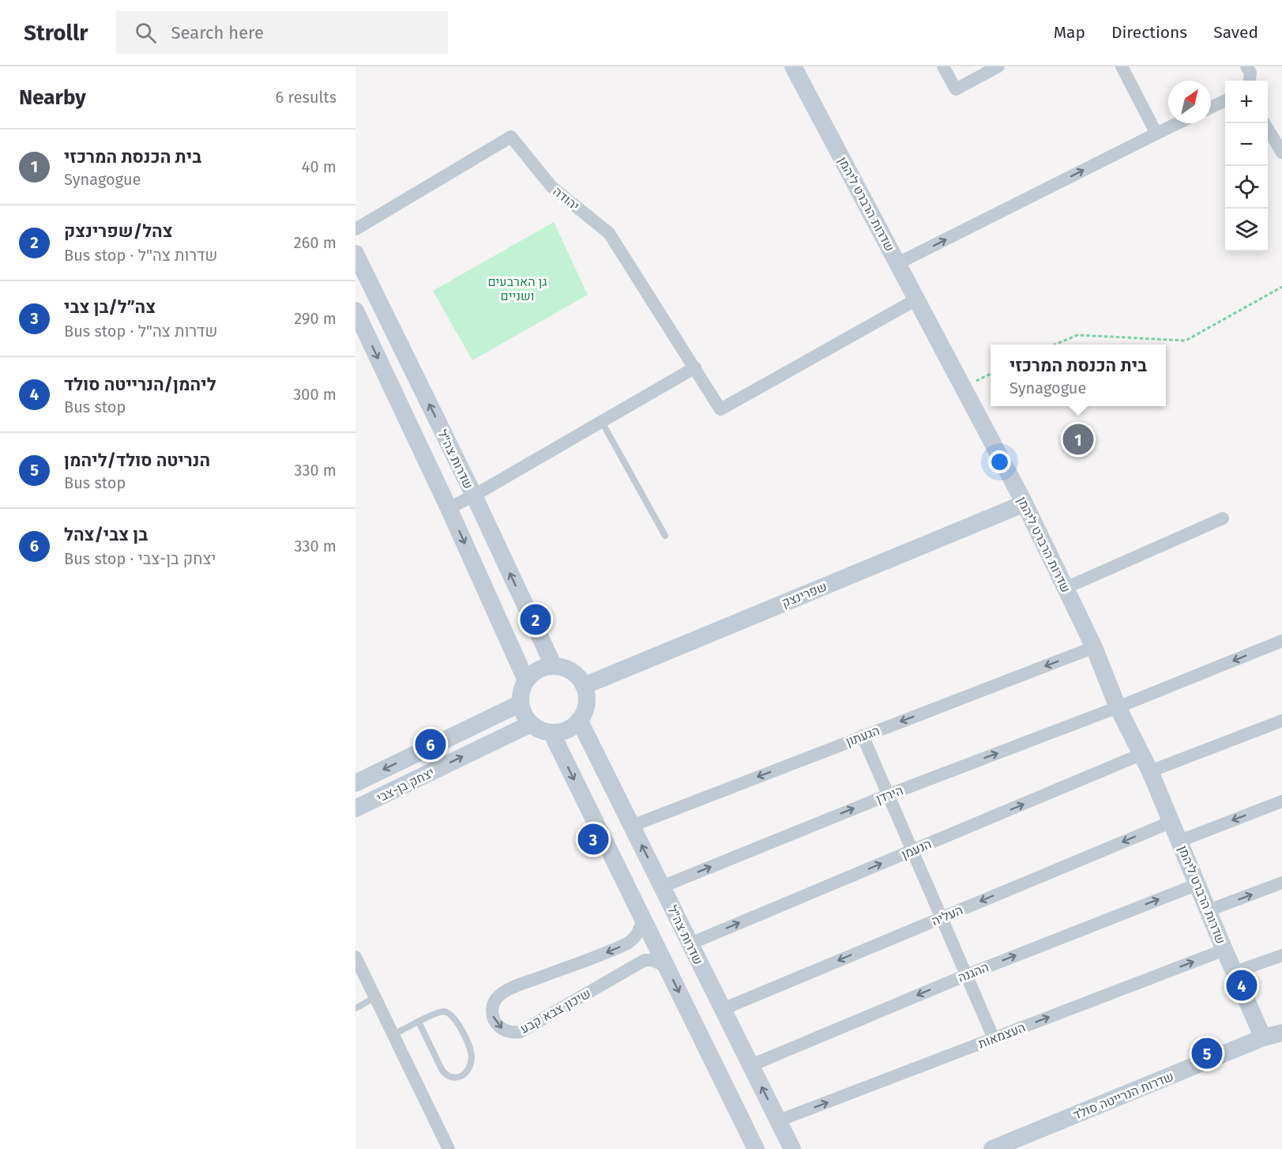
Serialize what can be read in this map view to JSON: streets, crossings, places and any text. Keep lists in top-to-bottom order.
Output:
{
  "streets": {
    "street": [
      "יהודה",
      "שדרות הרברט ליהמן",
      "שדרות צה\"ל",
      "שפרינצק",
      "הגעתון",
      "יצחק בן-צבי",
      "הירדן",
      "הנעמן",
      "העליה",
      "ההגנה",
      "שיכון צבא קבע",
      "העצמאות",
      "שדרות הנרייטה סולד"
    ]
  },
  "crossings": [
    ["יהודה", "שדרות הרברט ליהמן"],
    ["שדרות הרברט ליהמן", "שפרינצק"],
    ["שדרות הרברט ליהמן", "הגעתון"],
    ["שדרות הרברט ליהמן", "הירדן"],
    ["שדרות הרברט ליהמן", "הנעמן"],
    ["שדרות הרברט ליהמן", "העליה"],
    ["שדרות הרברט ליהמן", "ההגנה"],
    ["שדרות הרברט ליהמן", "העצמאות"],
    ["שדרות הרברט ליהמן", "שדרות הנרייטה סולד"],
    ["שדרות צה\"ל", "שפרינצק"],
    ["שדרות צה\"ל", "הגעתון"],
    ["שדרות צה\"ל", "יצחק בן-צבי"],
    ["שדרות צה\"ל", "הירדן"],
    ["שדרות צה\"ל", "הנעמן"],
    ["שדרות צה\"ל", "העליה"],
    ["שדרות צה\"ל", "ההגנה"],
    ["שדרות צה\"ל", "העצמאות"],
    ["שפרינצק", "יצחק בן-צבי"]
  ],
  "one_way": [
    "הגעתון",
    "הנעמן",
    "העליה",
    "העצמאות"
  ],
  "parks": ["גן הארבעים ושניים"],
  "north": "top right",
  "page": {
    "header": "Strollr",
    "search": "Search here",
    "nav": ["Map", "Directions", "Saved"],
    "heading": ["Nearby", "6 results"],
    "map_buttons": ["+", "−"],
    "list": [
      {
        "mark": "1",
        "name": "בית הכנסת המרכזי",
        "note": "Synagogue",
        "value": "40 m"
      },
      {
        "mark": "2",
        "name": "צהל/שפרינצק",
        "note": "Bus stop · שדרות צה\"ל",
        "value": "260 m"
      },
      {
        "mark": "3",
        "name": "צה״ל/בן צבי",
        "note": "Bus stop · שדרות צה\"ל",
        "value": "290 m"
      },
      {
        "mark": "4",
        "name": "ליהמן/הנרייטה סולד",
        "note": "Bus stop",
        "value": "300 m"
      },
      {
        "mark": "5",
        "name": "הנריטה סולד/ליהמן",
        "note": "Bus stop",
        "value": "330 m"
      },
      {
        "mark": "6",
        "name": "בן צבי/צהל",
        "note": "Bus stop · יצחק בן-צבי",
        "value": "330 m"
      }
    ],
    "popup": ["בית הכנסת המרכזי", "Synagogue"],
    "pins": [
      "1",
      "2",
      "6",
      "3",
      "4",
      "5"
    ]
  }
}
